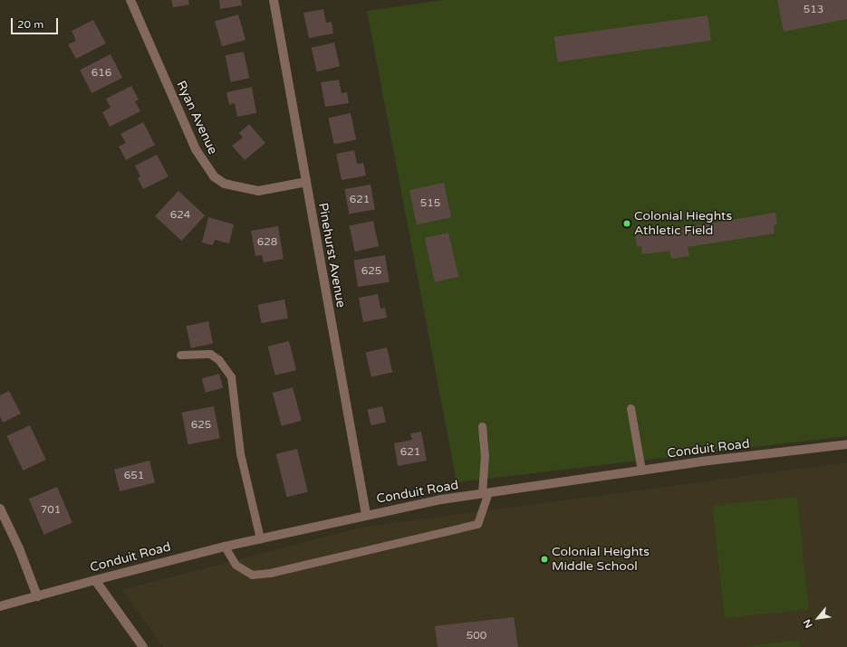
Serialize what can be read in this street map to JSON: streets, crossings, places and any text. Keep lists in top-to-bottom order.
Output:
{
  "streets": {
    "street": ["Ryan Avenue", "Pinehurst Avenue", "Conduit Road"]
  },
  "crossings": [
    ["Ryan Avenue", "Pinehurst Avenue"],
    ["Pinehurst Avenue", "Conduit Road"]
  ],
  "places": ["Colonial Hieghts Athletic Field", "Colonial Heights Middle School"],
  "house_numbers": [
    "513",
    "616",
    "621",
    "515",
    "624",
    "628",
    "625",
    "625",
    "621",
    "651",
    "701",
    "500"
  ],
  "scale_bar": "20 m",
  "north": "bottom left"
}
